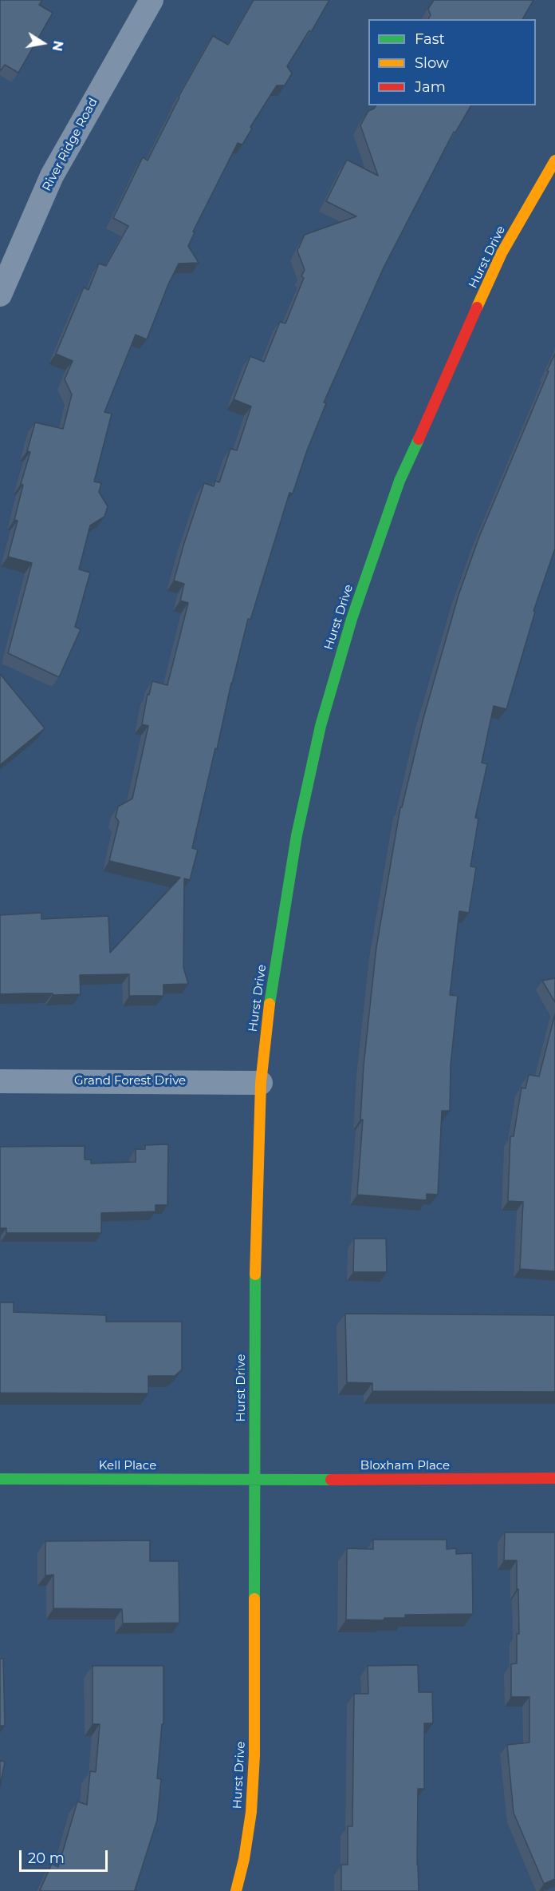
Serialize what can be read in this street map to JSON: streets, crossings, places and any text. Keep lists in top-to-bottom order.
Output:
{
  "streets": {
    "street": [
      "River Ridge Road",
      "Hurst Drive",
      "Grand Forest Drive",
      "Kell Place",
      "Bloxham Place"
    ]
  },
  "crossings": [
    ["Hurst Drive", "Grand Forest Drive"],
    ["Hurst Drive", "Kell Place"],
    ["Hurst Drive", "Bloxham Place"],
    ["Kell Place", "Bloxham Place"]
  ],
  "legend": ["Fast", "Slow", "Jam"],
  "scale_bar": "20 m",
  "north": "right"
}
